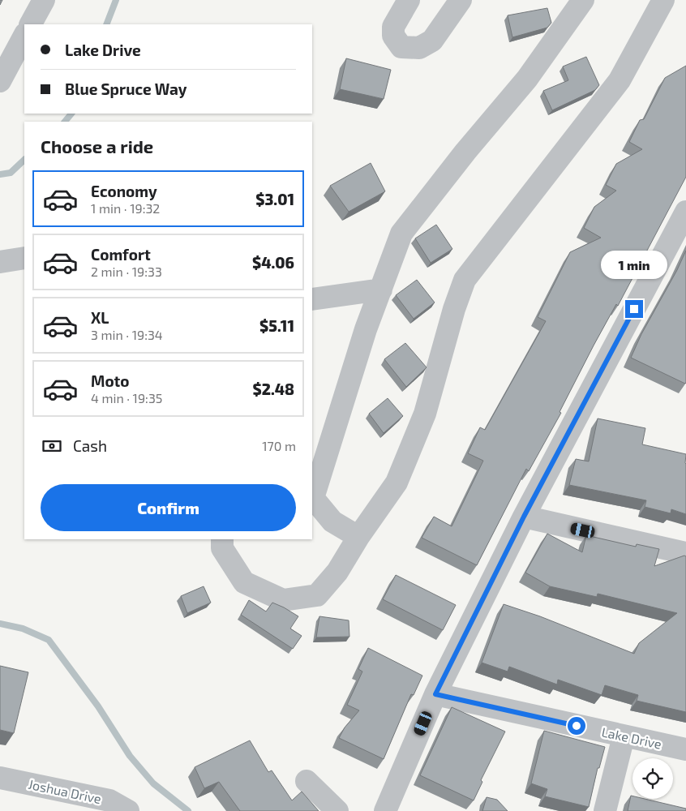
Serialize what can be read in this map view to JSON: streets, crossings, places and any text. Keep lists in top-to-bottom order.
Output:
{
  "streets": {
    "street": ["Lake Drive", "Joshua Drive"]
  },
  "page": {
    "banner": ["Lake Drive", "Blue Spruce Way"],
    "heading": "Choose a ride",
    "list": [
      {
        "name": "Economy",
        "note": "1 min · 19:32",
        "value": "$3.01"
      },
      {
        "name": "Comfort",
        "note": "2 min · 19:33",
        "value": "$4.06"
      },
      {
        "name": "XL",
        "note": "3 min · 19:34",
        "value": "$5.11"
      },
      {
        "name": "Moto",
        "note": "4 min · 19:35",
        "value": "$2.48"
      }
    ],
    "bubble": "1 min",
    "pay": ["Cash", "170 m"],
    "buttons": "Confirm"
  }
}
